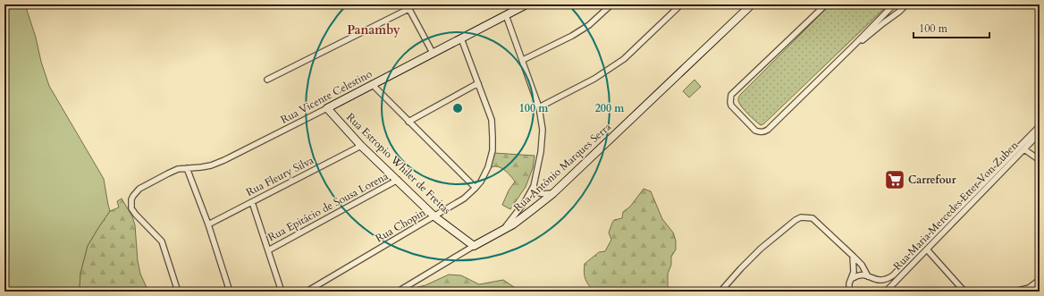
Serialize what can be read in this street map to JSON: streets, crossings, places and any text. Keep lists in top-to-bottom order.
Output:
{
  "streets": {
    "street": [
      "Rua Vicente Celestino",
      "Rua Estropio Whiler de Freitas",
      "Rua Antônio Marques Serra",
      "Rua Fleury Silva",
      "Rua Maria Mercedes Etter Von Zuben",
      "Rua Epitácio de Sousa Lorena",
      "Rua Chopin"
    ]
  },
  "crossings": [
    ["Rua Vicente Celestino", "Rua Estropio Whiler de Freitas"],
    ["Rua Vicente Celestino", "Rua Chopin"],
    ["Rua Estropio Whiler de Freitas", "Rua Antônio Marques Serra"],
    ["Rua Estropio Whiler de Freitas", "Rua Fleury Silva"],
    ["Rua Estropio Whiler de Freitas", "Rua Epitácio de Sousa Lorena"],
    ["Rua Estropio Whiler de Freitas", "Rua Chopin"]
  ],
  "districts": ["Panamby"],
  "places": {
    "supermarket": ["Carrefour"]
  },
  "scale_bar": "100 m",
  "rings": ["100 m", "200 m"]
}
